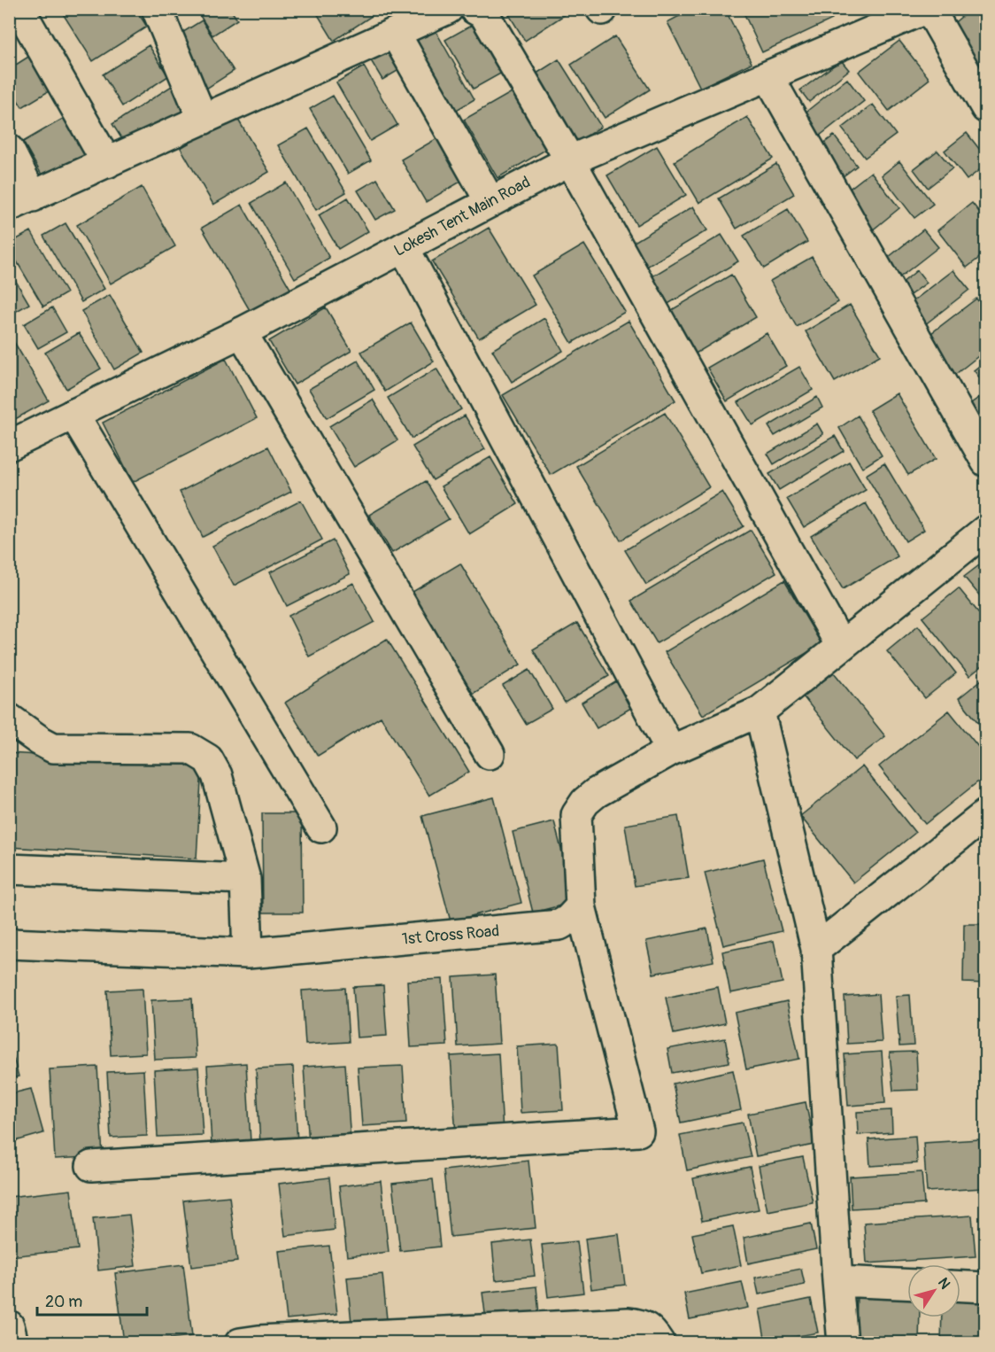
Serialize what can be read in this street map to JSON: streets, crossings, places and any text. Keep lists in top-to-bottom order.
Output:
{
  "streets": {
    "street": ["Lokesh Tent Main Road", "1st Cross Road"]
  },
  "scale_bar": "20 m",
  "north": "top right"
}
